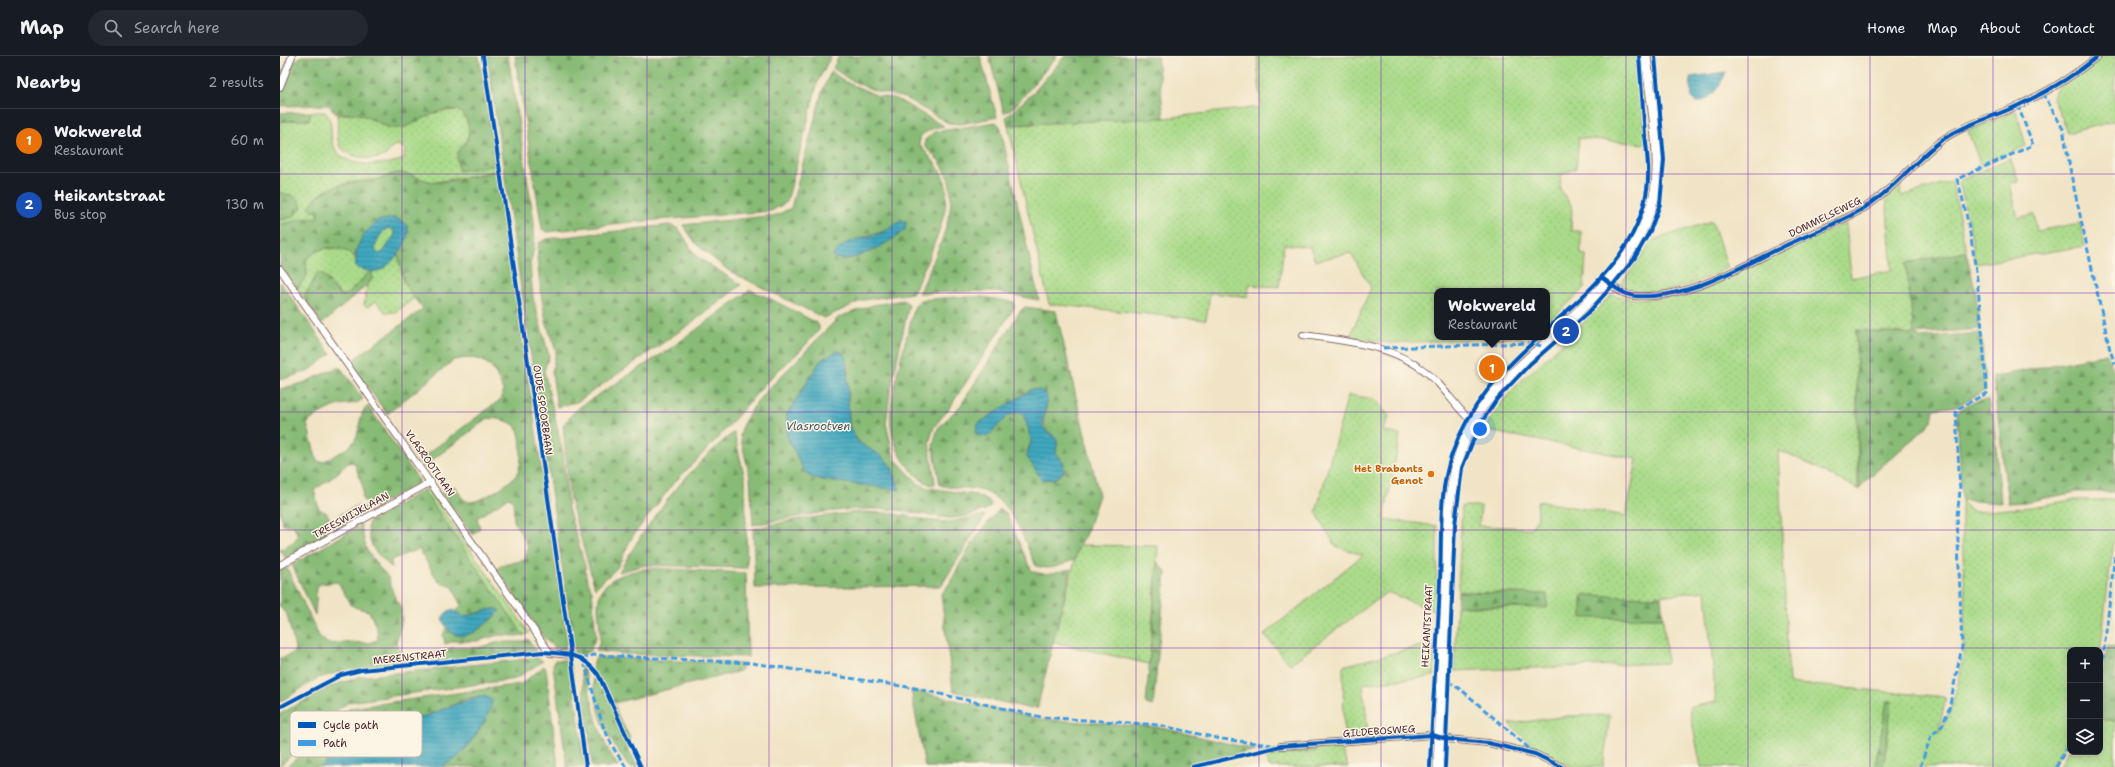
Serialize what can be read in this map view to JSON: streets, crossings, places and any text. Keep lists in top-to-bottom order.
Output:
{
  "streets": {
    "street": [
      "DOMMELSEWEG",
      "VLASROOTLAAN",
      "TREESWIJKLAAN",
      "HEIKANTSTRAAT",
      "GILDEBOSWEG"
    ],
    "cycle path": ["OUDE SPOORBAAN", "MERENSTRAAT"]
  },
  "crossings": [
    ["DOMMELSEWEG", "HEIKANTSTRAAT"],
    ["VLASROOTLAAN", "TREESWIJKLAAN"],
    ["HEIKANTSTRAAT", "GILDEBOSWEG"]
  ],
  "water": ["Vlasrootven"],
  "places": ["Het Brabants Genot"],
  "legend": ["Cycle path", "Path"],
  "page": {
    "header": "Map",
    "search": "Search here",
    "nav": [
      "Home",
      "Map",
      "About",
      "Contact"
    ],
    "heading": ["Nearby", "2 results"],
    "list": [
      {
        "mark": "1",
        "name": "Wokwereld",
        "note": "Restaurant",
        "value": "60 m"
      },
      {
        "mark": "2",
        "name": "Heikantstraat",
        "note": "Bus stop",
        "value": "130 m"
      }
    ],
    "popup": ["Wokwereld", "Restaurant"],
    "pins": ["2", "1"],
    "map_buttons": ["+", "−"]
  }
}
